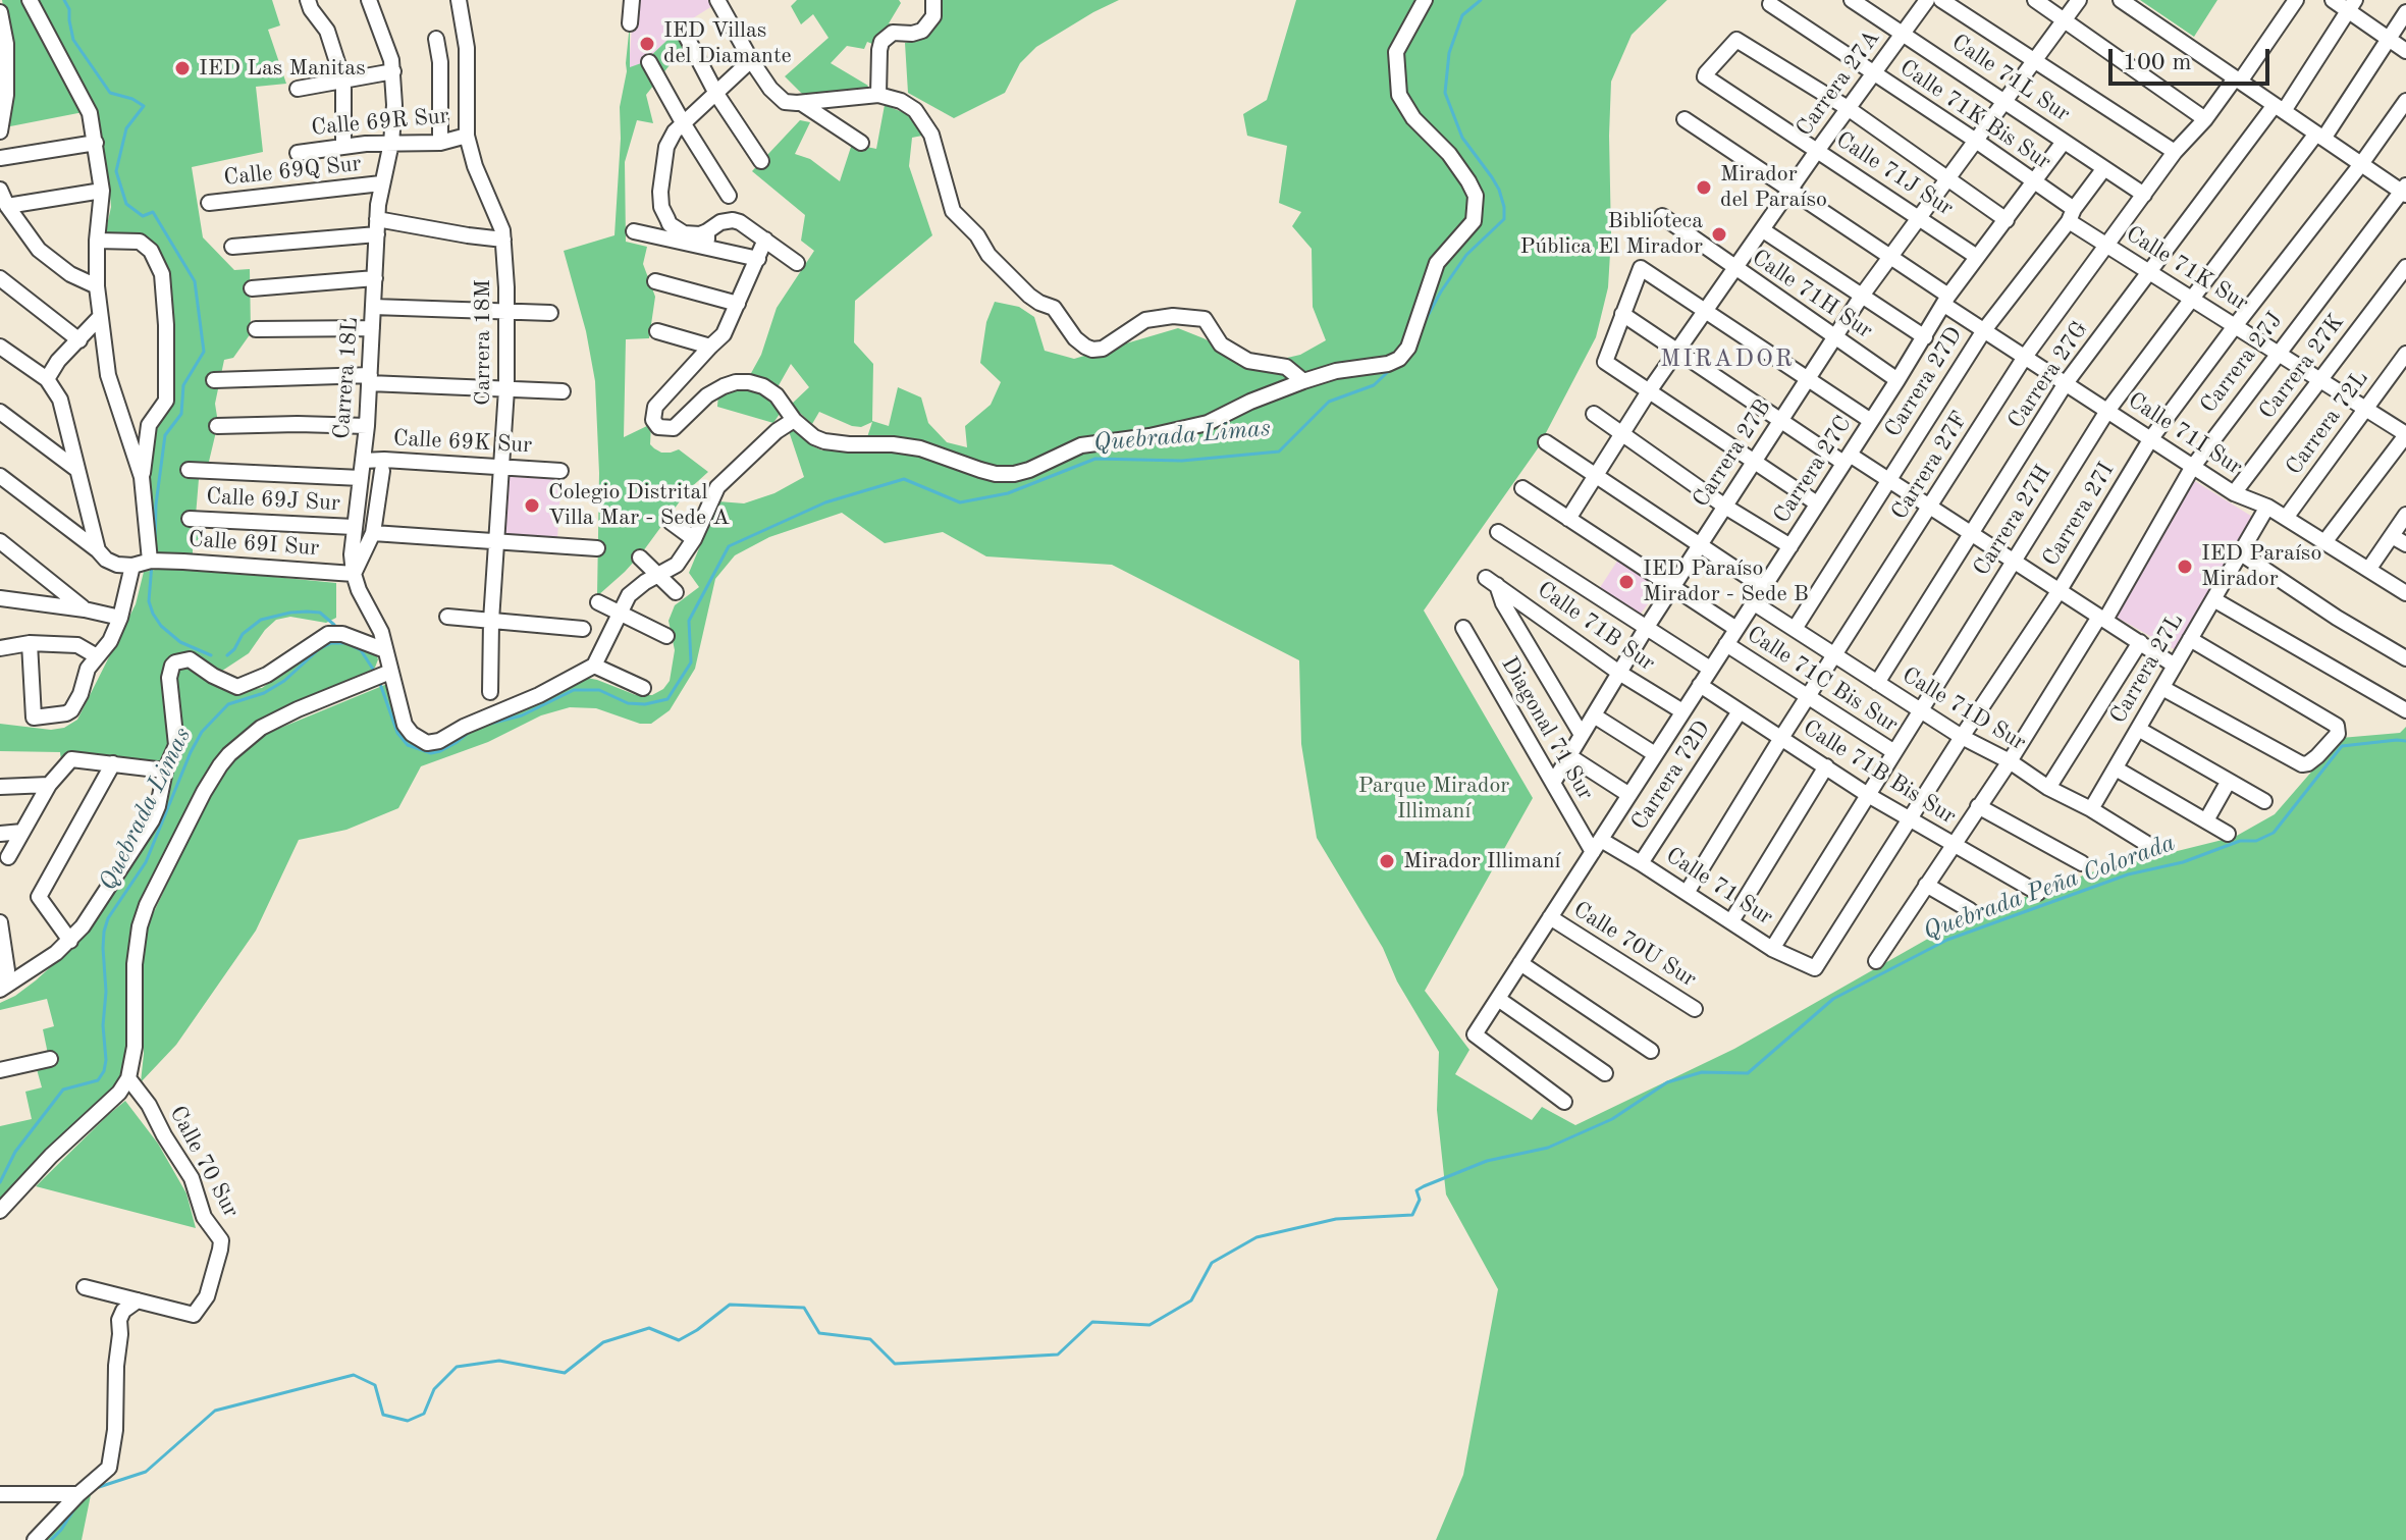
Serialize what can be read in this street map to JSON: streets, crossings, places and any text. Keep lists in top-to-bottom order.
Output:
{
  "streets": {
    "street": [
      "Calle 71L Sur",
      "Carrera 27A",
      "Calle 71K Bis Sur",
      "Calle 69R Sur",
      "Calle 69Q Sur",
      "Calle 71J Sur",
      "Calle 71K Sur",
      "Calle 71H Sur",
      "Carrera 18M",
      "Carrera 27J",
      "Carrera 27K",
      "Carrera 27G",
      "Carrera 18L",
      "Carrera 27D",
      "Carrera 72L",
      "Calle 71I Sur",
      "Calle 69K Sur",
      "Carrera 27B",
      "Carrera 27F",
      "Carrera 27C",
      "Calle 69J Sur",
      "Carrera 27I",
      "Carrera 27H",
      "Calle 69I Sur",
      "Calle 71B Sur",
      "Carrera 27L",
      "Calle 71C Bis Sur",
      "Calle 71D Sur",
      "Diagonal 71 Sur",
      "Calle 71B Bis Sur",
      "Carrera 72D",
      "Calle 71 Sur",
      "Calle 70U Sur",
      "Calle 70 Sur"
    ]
  },
  "crossings": [
    ["Calle 71L Sur", "Carrera 27A"],
    ["Calle 71L Sur", "Carrera 27D"],
    ["Calle 71L Sur", "Carrera 27B"],
    ["Calle 71L Sur", "Carrera 27F"],
    ["Calle 71L Sur", "Carrera 27C"],
    ["Carrera 27A", "Calle 71K Bis Sur"],
    ["Carrera 27A", "Calle 71J Sur"],
    ["Carrera 27A", "Calle 71H Sur"],
    ["Carrera 27A", "Calle 71I Sur"],
    ["Calle 71K Bis Sur", "Calle 71K Sur"],
    ["Calle 71K Bis Sur", "Carrera 27D"],
    ["Calle 71K Bis Sur", "Carrera 27B"],
    ["Calle 71K Bis Sur", "Carrera 27C"],
    ["Calle 69R Sur", "Carrera 18M"],
    ["Calle 69R Sur", "Carrera 18L"],
    ["Calle 69Q Sur", "Carrera 18L"],
    ["Calle 71J Sur", "Carrera 27B"],
    ["Calle 71J Sur", "Carrera 27C"],
    ["Calle 71K Sur", "Carrera 27J"],
    ["Calle 71K Sur", "Carrera 27K"],
    ["Calle 71K Sur", "Carrera 27G"],
    ["Calle 71K Sur", "Carrera 27D"],
    ["Calle 71K Sur", "Carrera 72L"],
    ["Calle 71K Sur", "Carrera 27F"],
    ["Calle 71K Sur", "Carrera 27I"],
    ["Calle 71K Sur", "Carrera 27H"],
    ["Calle 71H Sur", "Carrera 27B"],
    ["Calle 71H Sur", "Carrera 27C"],
    ["Carrera 18M", "Calle 69K Sur"],
    ["Carrera 27J", "Calle 71I Sur"],
    ["Carrera 27J", "Calle 71D Sur"],
    ["Carrera 27J", "Calle 71B Bis Sur"],
    ["Carrera 27K", "Calle 71I Sur"],
    ["Carrera 27G", "Calle 71I Sur"],
    ["Carrera 27G", "Calle 71D Sur"],
    ["Carrera 18L", "Calle 69K Sur"],
    ["Carrera 18L", "Calle 69J Sur"],
    ["Carrera 18L", "Calle 69I Sur"],
    ["Carrera 27D", "Calle 71I Sur"],
    ["Carrera 27D", "Calle 71D Sur"],
    ["Carrera 72L", "Calle 71I Sur"],
    ["Calle 71I Sur", "Carrera 27B"],
    ["Calle 71I Sur", "Carrera 27F"],
    ["Calle 71I Sur", "Carrera 27C"],
    ["Calle 71I Sur", "Carrera 27I"],
    ["Calle 71I Sur", "Carrera 27H"],
    ["Calle 71I Sur", "Carrera 27L"],
    ["Carrera 27B", "Calle 71B Sur"],
    ["Carrera 27B", "Diagonal 71 Sur"],
    ["Carrera 27F", "Calle 71C Bis Sur"],
    ["Carrera 27F", "Calle 71D Sur"],
    ["Carrera 27F", "Calle 71B Bis Sur"],
    ["Carrera 27F", "Calle 71 Sur"],
    ["Carrera 27C", "Calle 71B Sur"],
    ["Carrera 27C", "Calle 71C Bis Sur"],
    ["Carrera 27C", "Calle 71D Sur"],
    ["Carrera 27C", "Diagonal 71 Sur"],
    ["Carrera 27C", "Calle 71B Bis Sur"],
    ["Carrera 27C", "Calle 71 Sur"],
    ["Carrera 27C", "Calle 70U Sur"],
    ["Carrera 27I", "Calle 71D Sur"],
    ["Carrera 27I", "Calle 71B Bis Sur"],
    ["Carrera 27I", "Calle 71 Sur"],
    ["Carrera 27H", "Calle 71C Bis Sur"],
    ["Carrera 27H", "Calle 71D Sur"],
    ["Carrera 27H", "Calle 71B Bis Sur"],
    ["Carrera 27H", "Calle 71 Sur"],
    ["Carrera 27L", "Calle 71D Sur"],
    ["Diagonal 71 Sur", "Calle 71 Sur"],
    ["Calle 71B Bis Sur", "Carrera 72D"],
    ["Carrera 72D", "Calle 71 Sur"]
  ],
  "districts": ["MIRADOR"],
  "water": ["Quebrada Limas", "Quebrada Peña Colorada"],
  "parks": ["Parque Mirador Illimaní"],
  "places": [
    "IED Villas del Diamante",
    "IED Las Manitas",
    "Mirador del Paraíso",
    "Biblioteca Pública El Mirador",
    "Colegio Distrital Villa Mar - Sede A",
    "IED Paraíso Mirador",
    "IED Paraíso Mirador - Sede B",
    "Mirador Illimaní"
  ],
  "scale_bar": "100 m"
}
